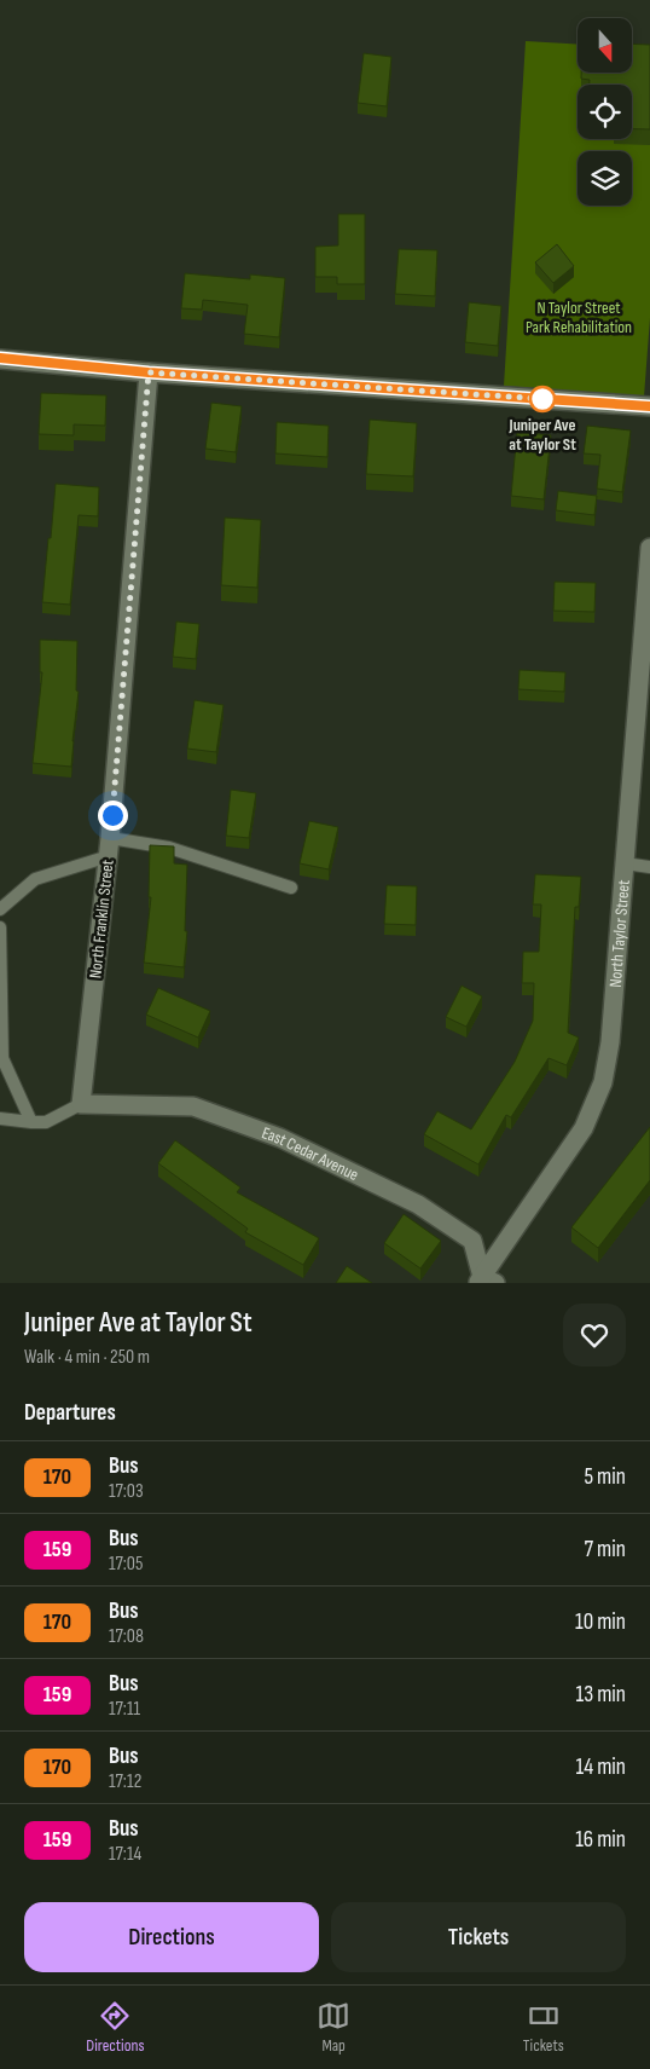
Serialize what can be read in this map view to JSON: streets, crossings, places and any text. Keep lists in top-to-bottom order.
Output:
{
  "streets": {
    "street": ["North Franklin Street", "North Taylor Street", "East Cedar Avenue"]
  },
  "crossings": [
    ["North Franklin Street", "East Cedar Avenue"],
    ["North Taylor Street", "East Cedar Avenue"]
  ],
  "parks": ["N Taylor Street Park Rehabilitation"],
  "places": ["Juniper Ave at Taylor St"],
  "lines": ["bus line 170"],
  "north": "bottom",
  "page": {
    "heading": [
      ["Juniper Ave at Taylor St", "Walk · 4 min · 250 m"],
      "Departures"
    ],
    "list": [
      {
        "mark": "170",
        "name": "Bus",
        "note": "17:03",
        "value": "5 min"
      },
      {
        "mark": "159",
        "name": "Bus",
        "note": "17:05",
        "value": "7 min"
      },
      {
        "mark": "170",
        "name": "Bus",
        "note": "17:08",
        "value": "10 min"
      },
      {
        "mark": "159",
        "name": "Bus",
        "note": "17:11",
        "value": "13 min"
      },
      {
        "mark": "170",
        "name": "Bus",
        "note": "17:12",
        "value": "14 min"
      },
      {
        "mark": "159",
        "name": "Bus",
        "note": "17:14",
        "value": "16 min"
      }
    ],
    "buttons": ["Directions", "Tickets"],
    "tabs": ["Directions", "Map", "Tickets"]
  }
}
